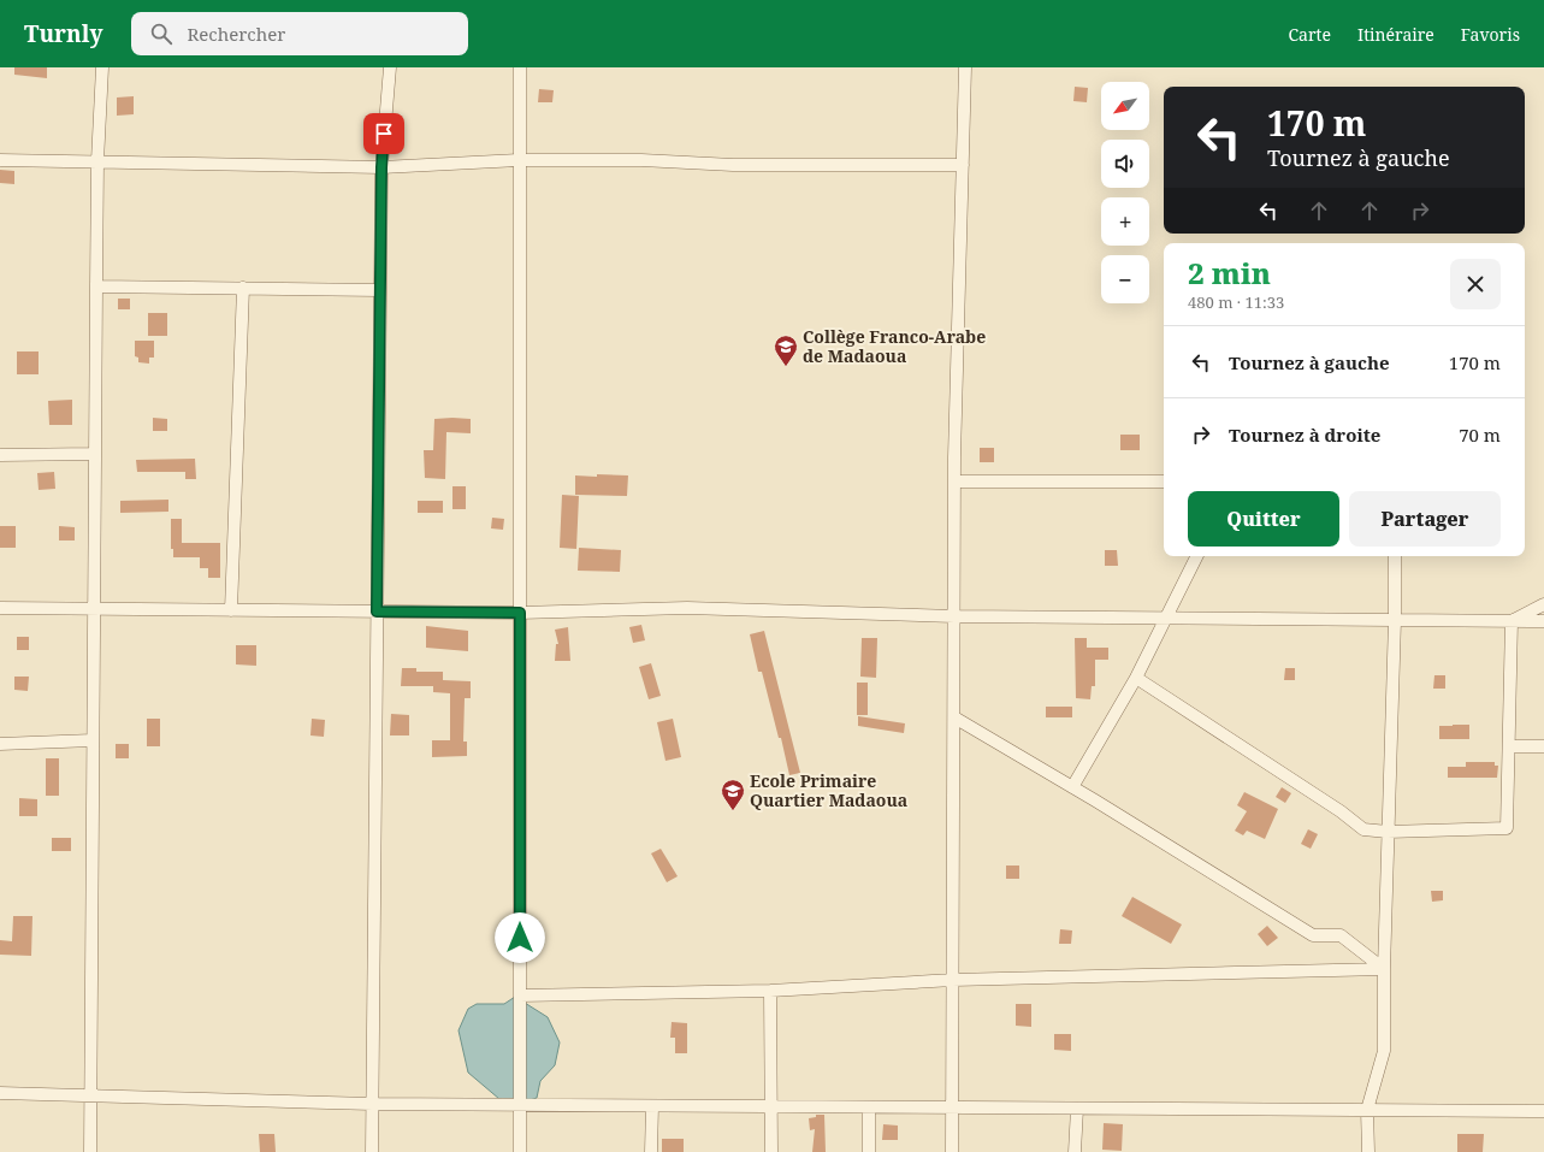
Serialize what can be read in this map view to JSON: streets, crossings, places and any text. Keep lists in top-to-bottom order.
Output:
{
  "places": {
    "school or university": ["Collège Franco-Arabe de Madaoua", "Ecole Primaire Quartier Madaoua"]
  },
  "north": "bottom left",
  "page": {
    "header": "Turnly",
    "search": "Rechercher",
    "nav": ["Carte", "Itinéraire", "Favoris"],
    "map_buttons": ["+", "−"],
    "turn": ["170 m", "Tournez à gauche"],
    "heading": ["2 min", "480 m · 11:33"],
    "list": [
      {
        "name": "Tournez à gauche",
        "value": "170 m"
      },
      {
        "name": "Tournez à droite",
        "value": "70 m"
      }
    ],
    "buttons": ["Quitter", "Partager"]
  }
}
